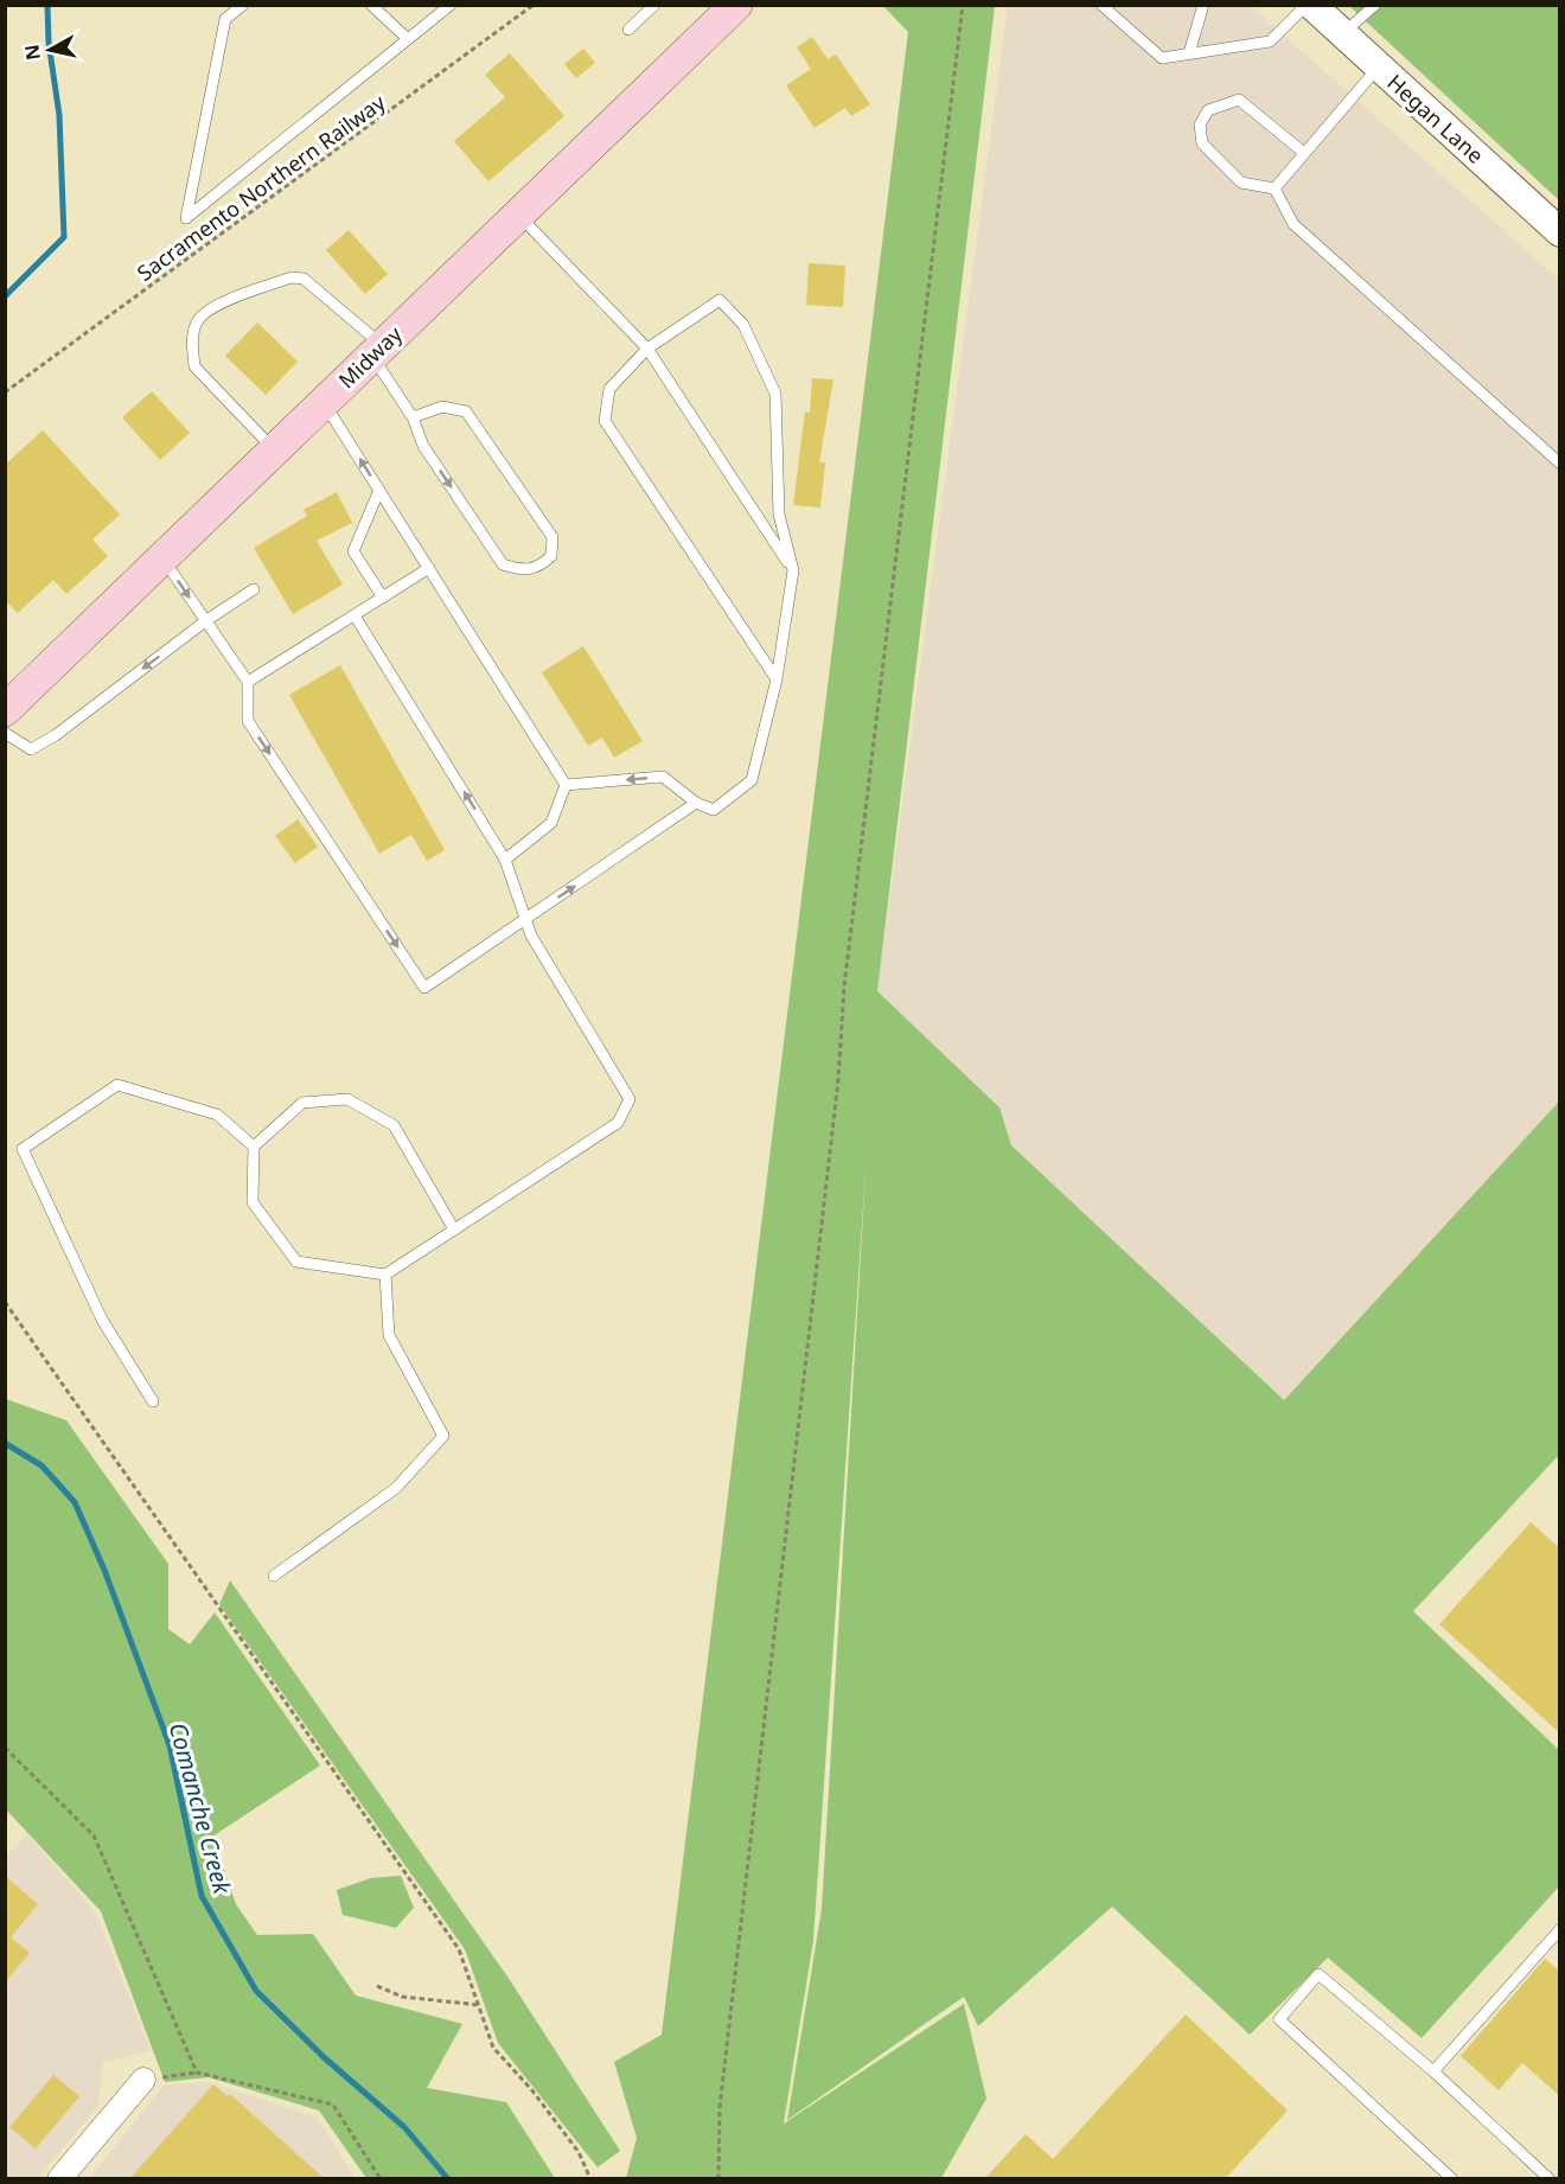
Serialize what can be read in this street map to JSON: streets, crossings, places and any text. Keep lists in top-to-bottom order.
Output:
{
  "streets": {
    "main road": ["Midway"],
    "street": ["Hegan Lane"],
    "path": ["Sacramento Northern Railway"]
  },
  "water": ["Comanche Creek"],
  "north": "left"
}
